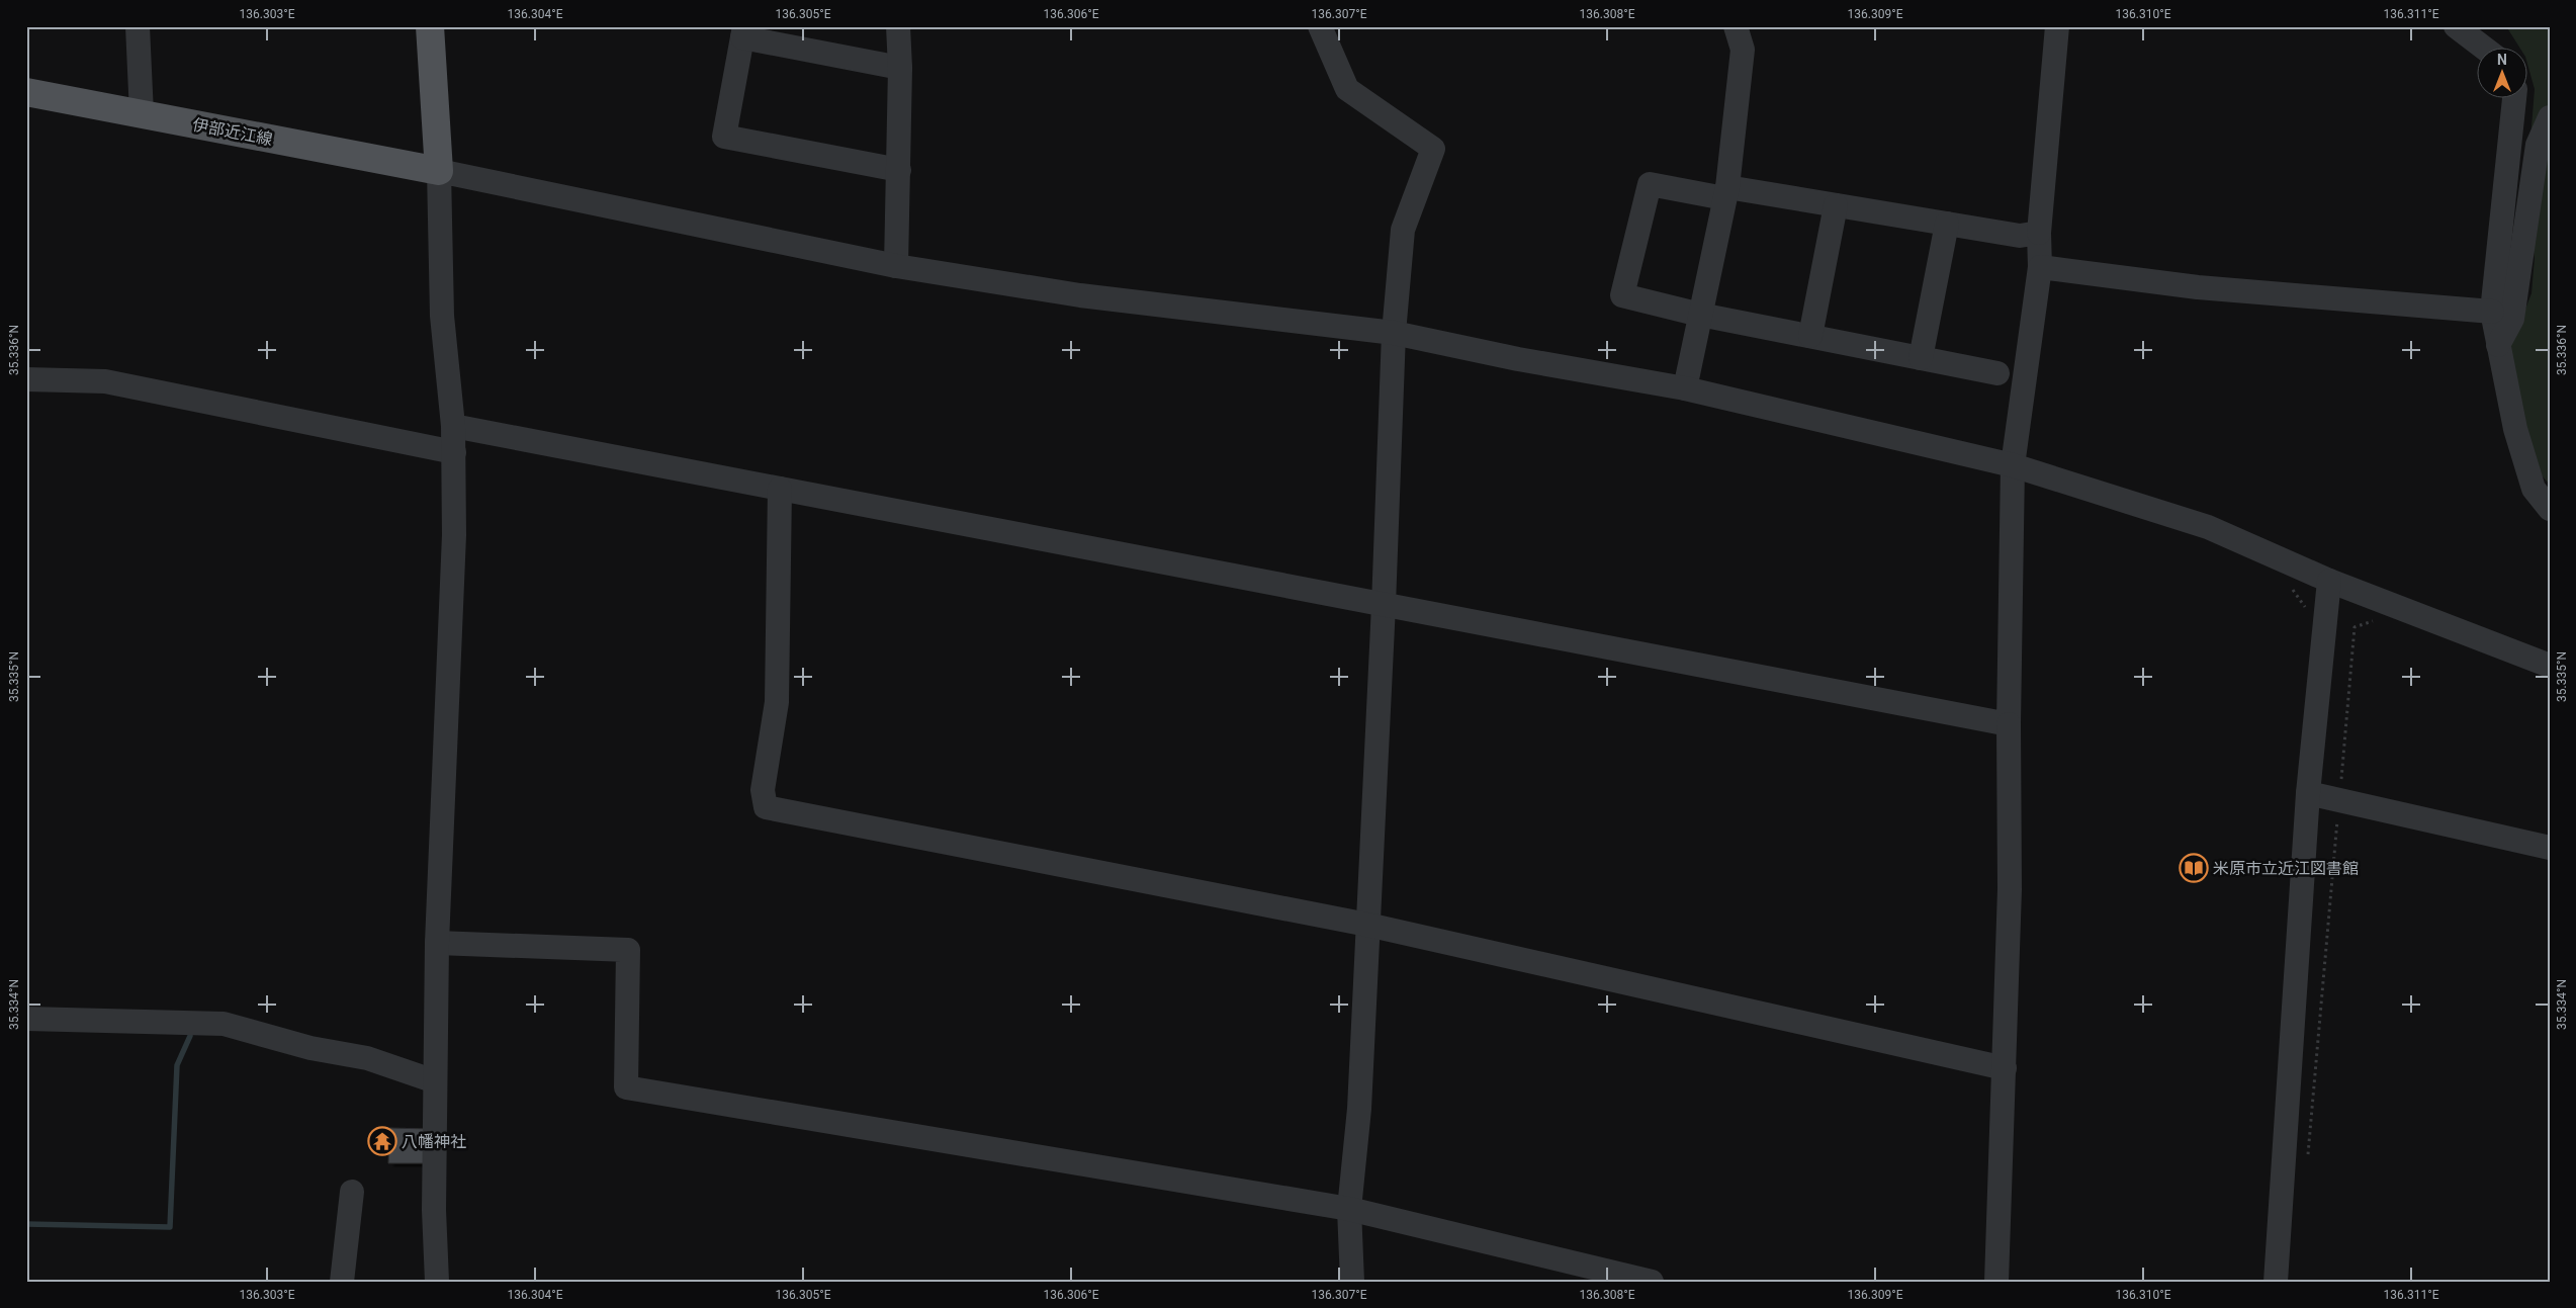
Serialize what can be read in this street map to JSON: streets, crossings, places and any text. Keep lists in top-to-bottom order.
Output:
{
  "streets": {
    "main road": ["伊部近江線"]
  },
  "places": {
    "library": ["米原市立近江図書館"],
    "temple": ["八幡神社"]
  },
  "north": "top",
  "coordinates": [
    "136.303°E",
    "136.304°E",
    "136.305°E",
    "136.306°E",
    "136.307°E",
    "136.308°E",
    "136.309°E",
    "136.310°E",
    "136.311°E",
    "35.336°N",
    "35.335°N",
    "35.334°N"
  ]
}
